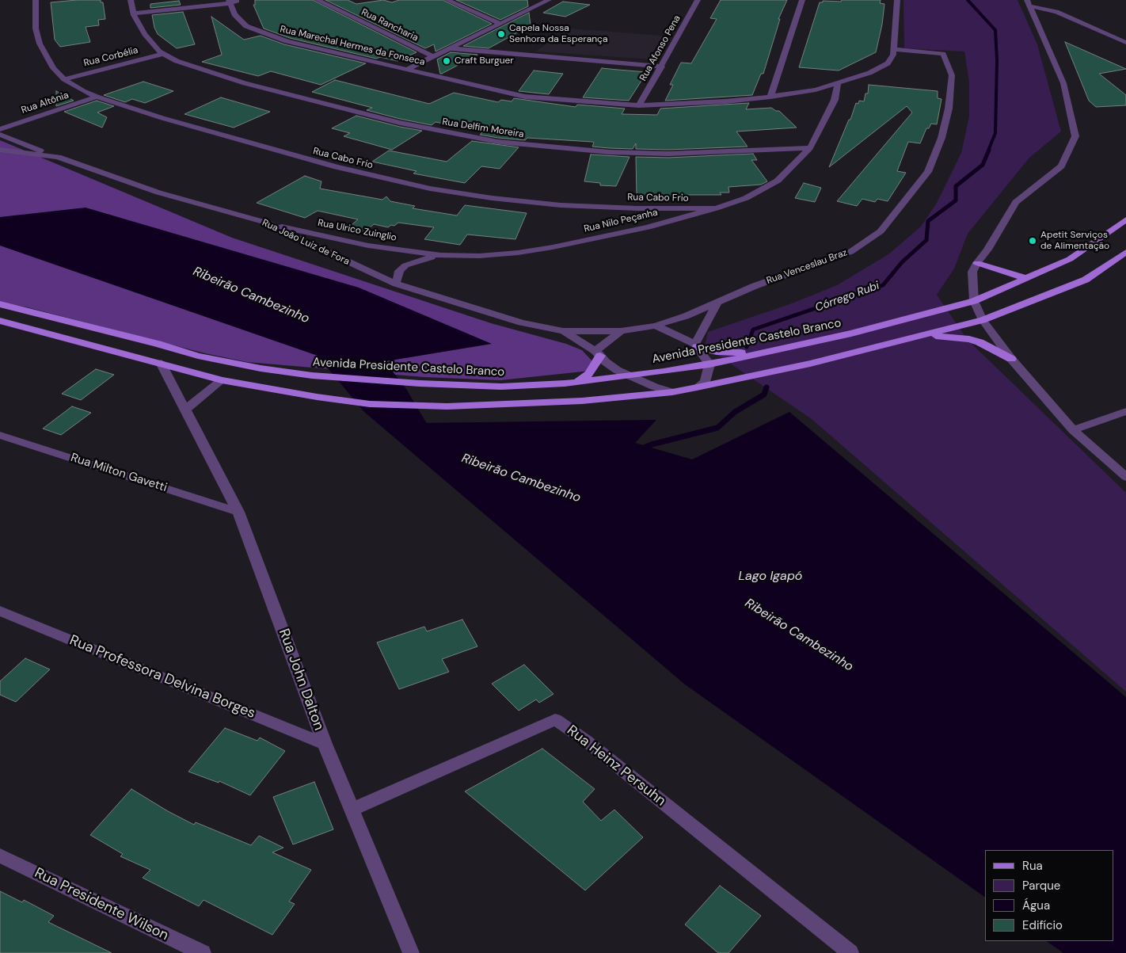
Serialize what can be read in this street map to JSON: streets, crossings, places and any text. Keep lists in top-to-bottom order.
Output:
{
  "streets": {
    "main road": ["Avenida Presidente Castelo Branco"],
    "street": [
      "Rua Rancharia",
      "Rua Marechal Hermes da Fonseca",
      "Rua Afonso Pena",
      "Rua Corbélia",
      "Rua Altônia",
      "Rua Delfim Moreira",
      "Rua Cabo Frio",
      "Rua Nilo Peçanha",
      "Rua Ulrico Zuinglio",
      "Rua João Luiz de Fora",
      "Rua Venceslau Braz",
      "Rua Milton Gavetti",
      "Rua Professora Delvina Borges",
      "Rua John Dalton",
      "Rua Heinz Persuhn",
      "Rua Presidente Wilson"
    ]
  },
  "crossings": [
    ["Rua Marechal Hermes da Fonseca", "Rua Afonso Pena"],
    ["Rua Marechal Hermes da Fonseca", "Rua Nilo Peçanha"],
    ["Rua Marechal Hermes da Fonseca", "Rua Venceslau Braz"],
    ["Rua Corbélia", "Rua Delfim Moreira"],
    ["Rua Corbélia", "Rua Cabo Frio"],
    ["Rua Altônia", "Rua Cabo Frio"],
    ["Rua Delfim Moreira", "Rua Nilo Peçanha"],
    ["Rua Cabo Frio", "Rua Nilo Peçanha"],
    ["Rua Nilo Peçanha", "Rua Ulrico Zuinglio"],
    ["Rua Ulrico Zuinglio", "Rua João Luiz de Fora"],
    ["Rua João Luiz de Fora", "Rua Venceslau Braz"],
    ["Rua João Luiz de Fora", "Avenida Presidente Castelo Branco"],
    ["Rua Milton Gavetti", "Rua John Dalton"],
    ["Rua Professora Delvina Borges", "Rua John Dalton"],
    ["Rua John Dalton", "Rua Heinz Persuhn"]
  ],
  "water": ["Ribeirão Cambezinho", "Córrego Rubi", "Lago Igapó"],
  "places": ["Capela Nossa Senhora da Esperança", "Craft Burguer", "Apetit Serviços de Alimentação"],
  "legend": [
    "Rua",
    "Parque",
    "Água",
    "Edifício"
  ]
}
